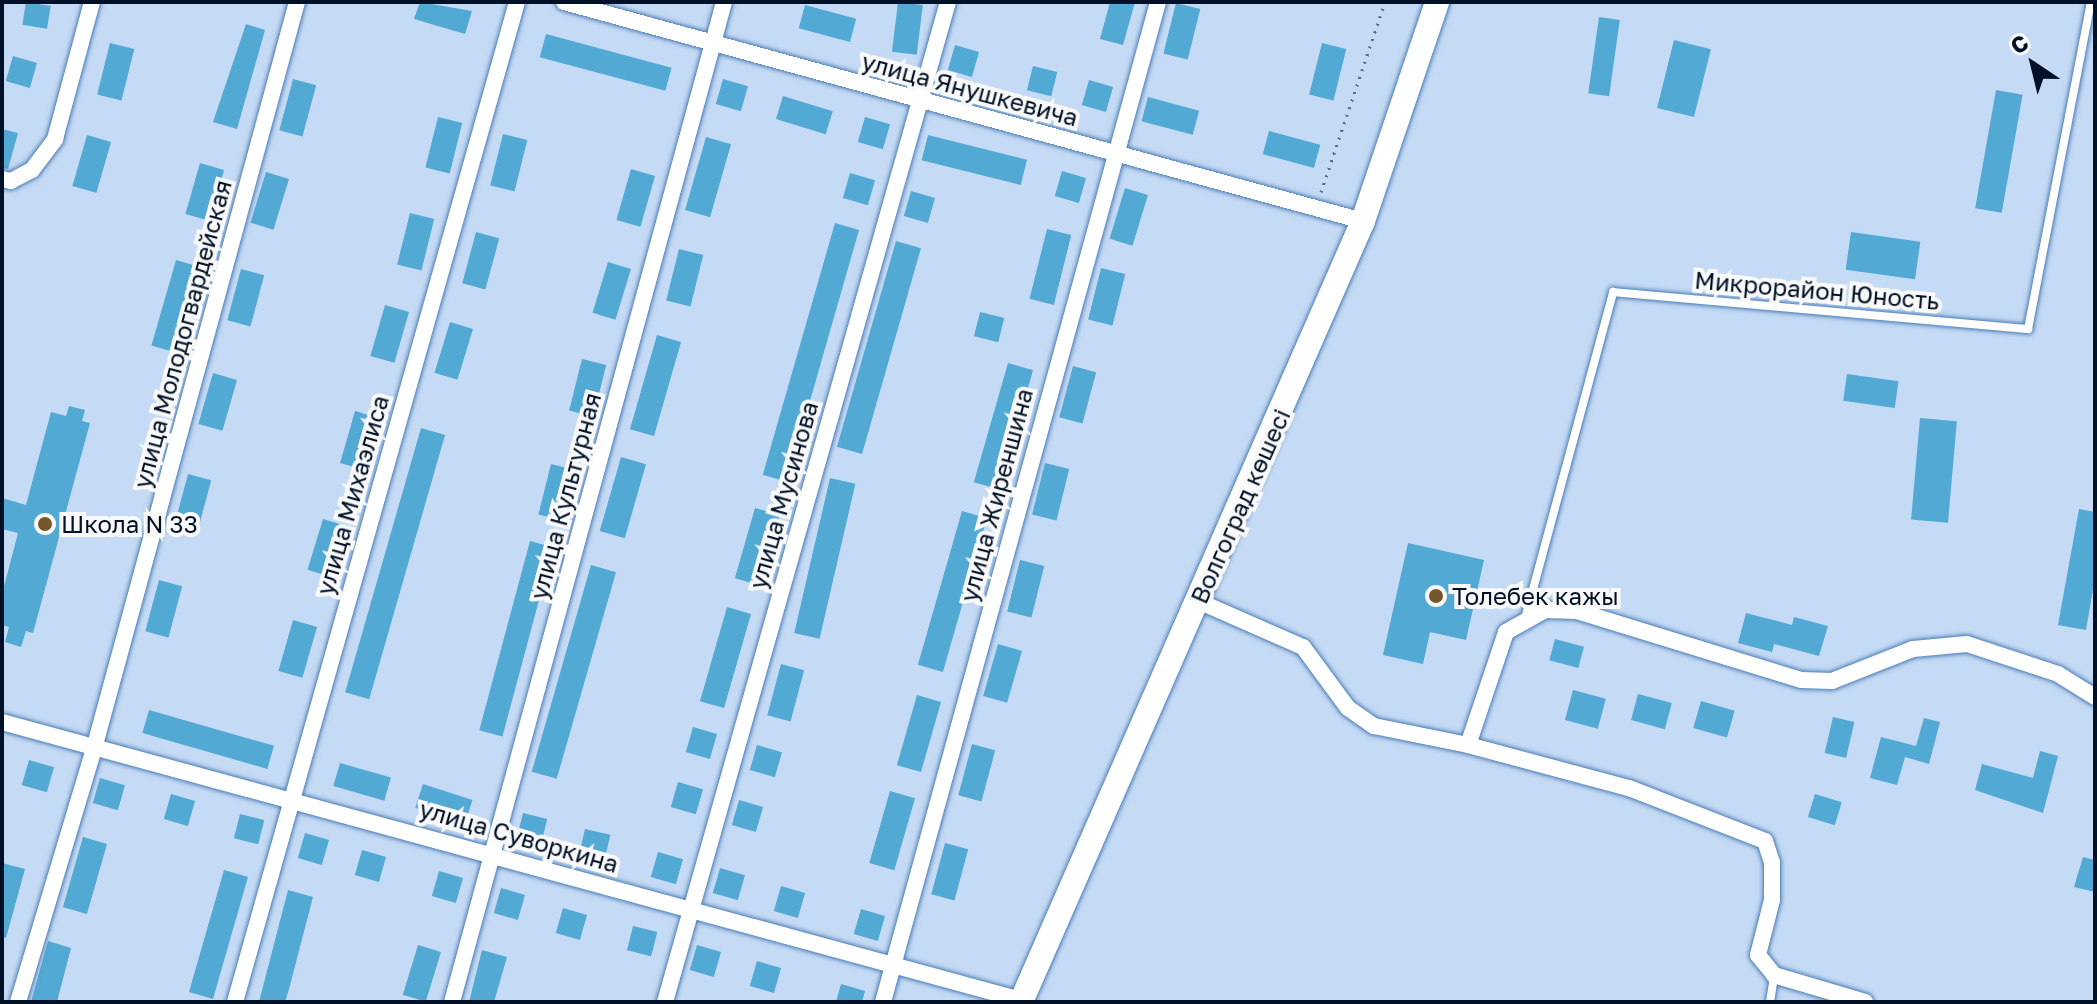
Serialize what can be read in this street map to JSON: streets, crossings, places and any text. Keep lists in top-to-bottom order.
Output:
{
  "streets": {
    "main road": ["Волгоград көшесі"],
    "street": [
      "улица Янушкевича",
      "улица Молодогвардейская",
      "улица Михаэлиса",
      "улица Мусинова",
      "улица Жиреншина",
      "улица Культурная",
      "улица Суворкина"
    ],
    "lane": ["Микрорайон Юность"]
  },
  "crossings": [
    ["улица Янушкевича", "улица Мусинова"],
    ["улица Янушкевича", "улица Жиреншина"],
    ["улица Янушкевича", "улица Культурная"],
    ["улица Янушкевича", "Волгоград көшесі"],
    ["улица Молодогвардейская", "улица Суворкина"],
    ["улица Михаэлиса", "улица Суворкина"],
    ["улица Мусинова", "улица Суворкина"],
    ["улица Жиреншина", "улица Суворкина"],
    ["улица Культурная", "улица Суворкина"],
    ["Волгоград көшесі", "улица Суворкина"]
  ],
  "places": ["Школа N 33", "Толебек кажы"],
  "north": "top left"
}
